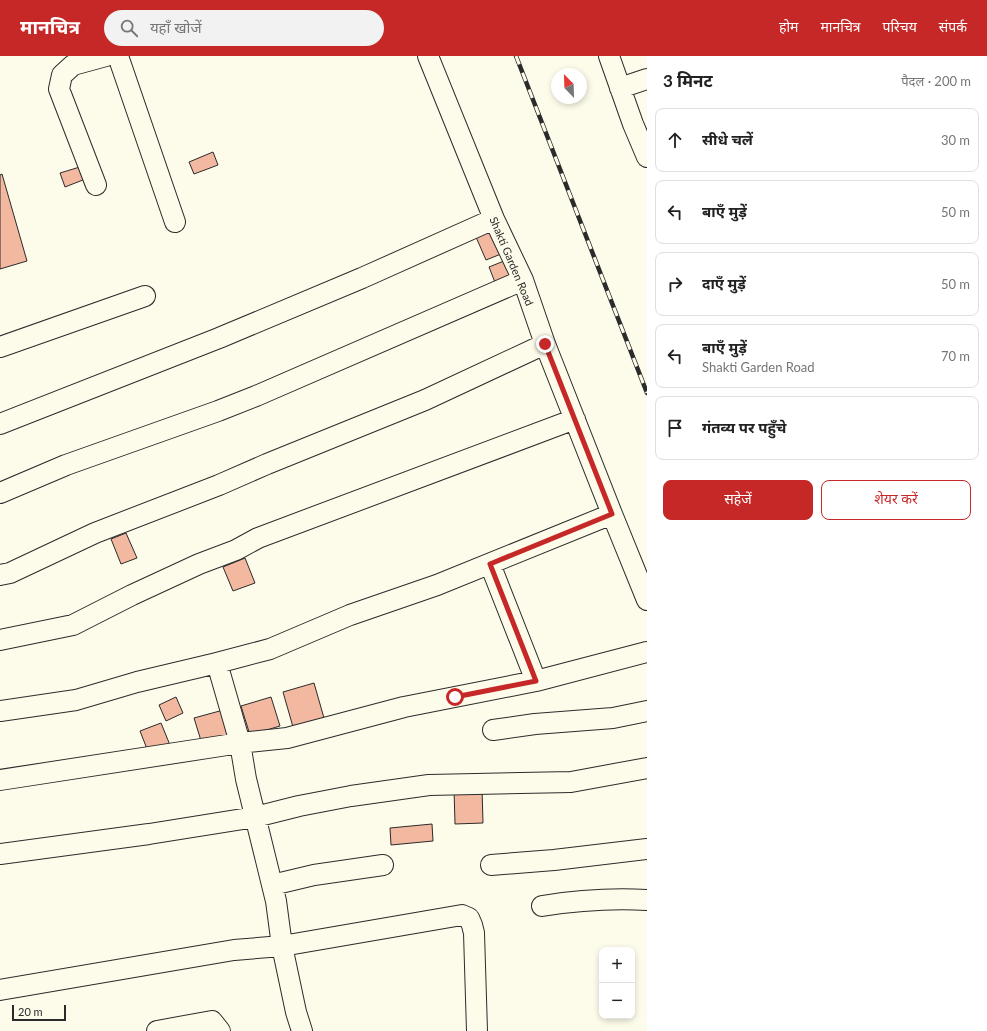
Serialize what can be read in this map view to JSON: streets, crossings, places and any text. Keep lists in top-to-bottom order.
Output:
{
  "streets": {
    "street": ["Shakti Garden Road"]
  },
  "scale_bar": "20 m",
  "north": "top left",
  "page": {
    "header": "मानचित्र",
    "search": "यहाँ खोजें",
    "nav": [
      "होम",
      "मानचित्र",
      "परिचय",
      "संपर्क"
    ],
    "heading": ["3 मिनट", "पैदल · 200 m"],
    "list": [
      ["सीधे चलें", "30 m"],
      ["बाएँ मुड़ें", "50 m"],
      ["दाएँ मुड़ें", "50 m"],
      ["बाएँ मुड़ें", "Shakti Garden Road", "70 m"],
      "गंतव्य पर पहुँचे"
    ],
    "buttons": ["सहेजें", "शेयर करें"],
    "map_buttons": ["+", "−"],
    "scale": "20 m"
  }
}
